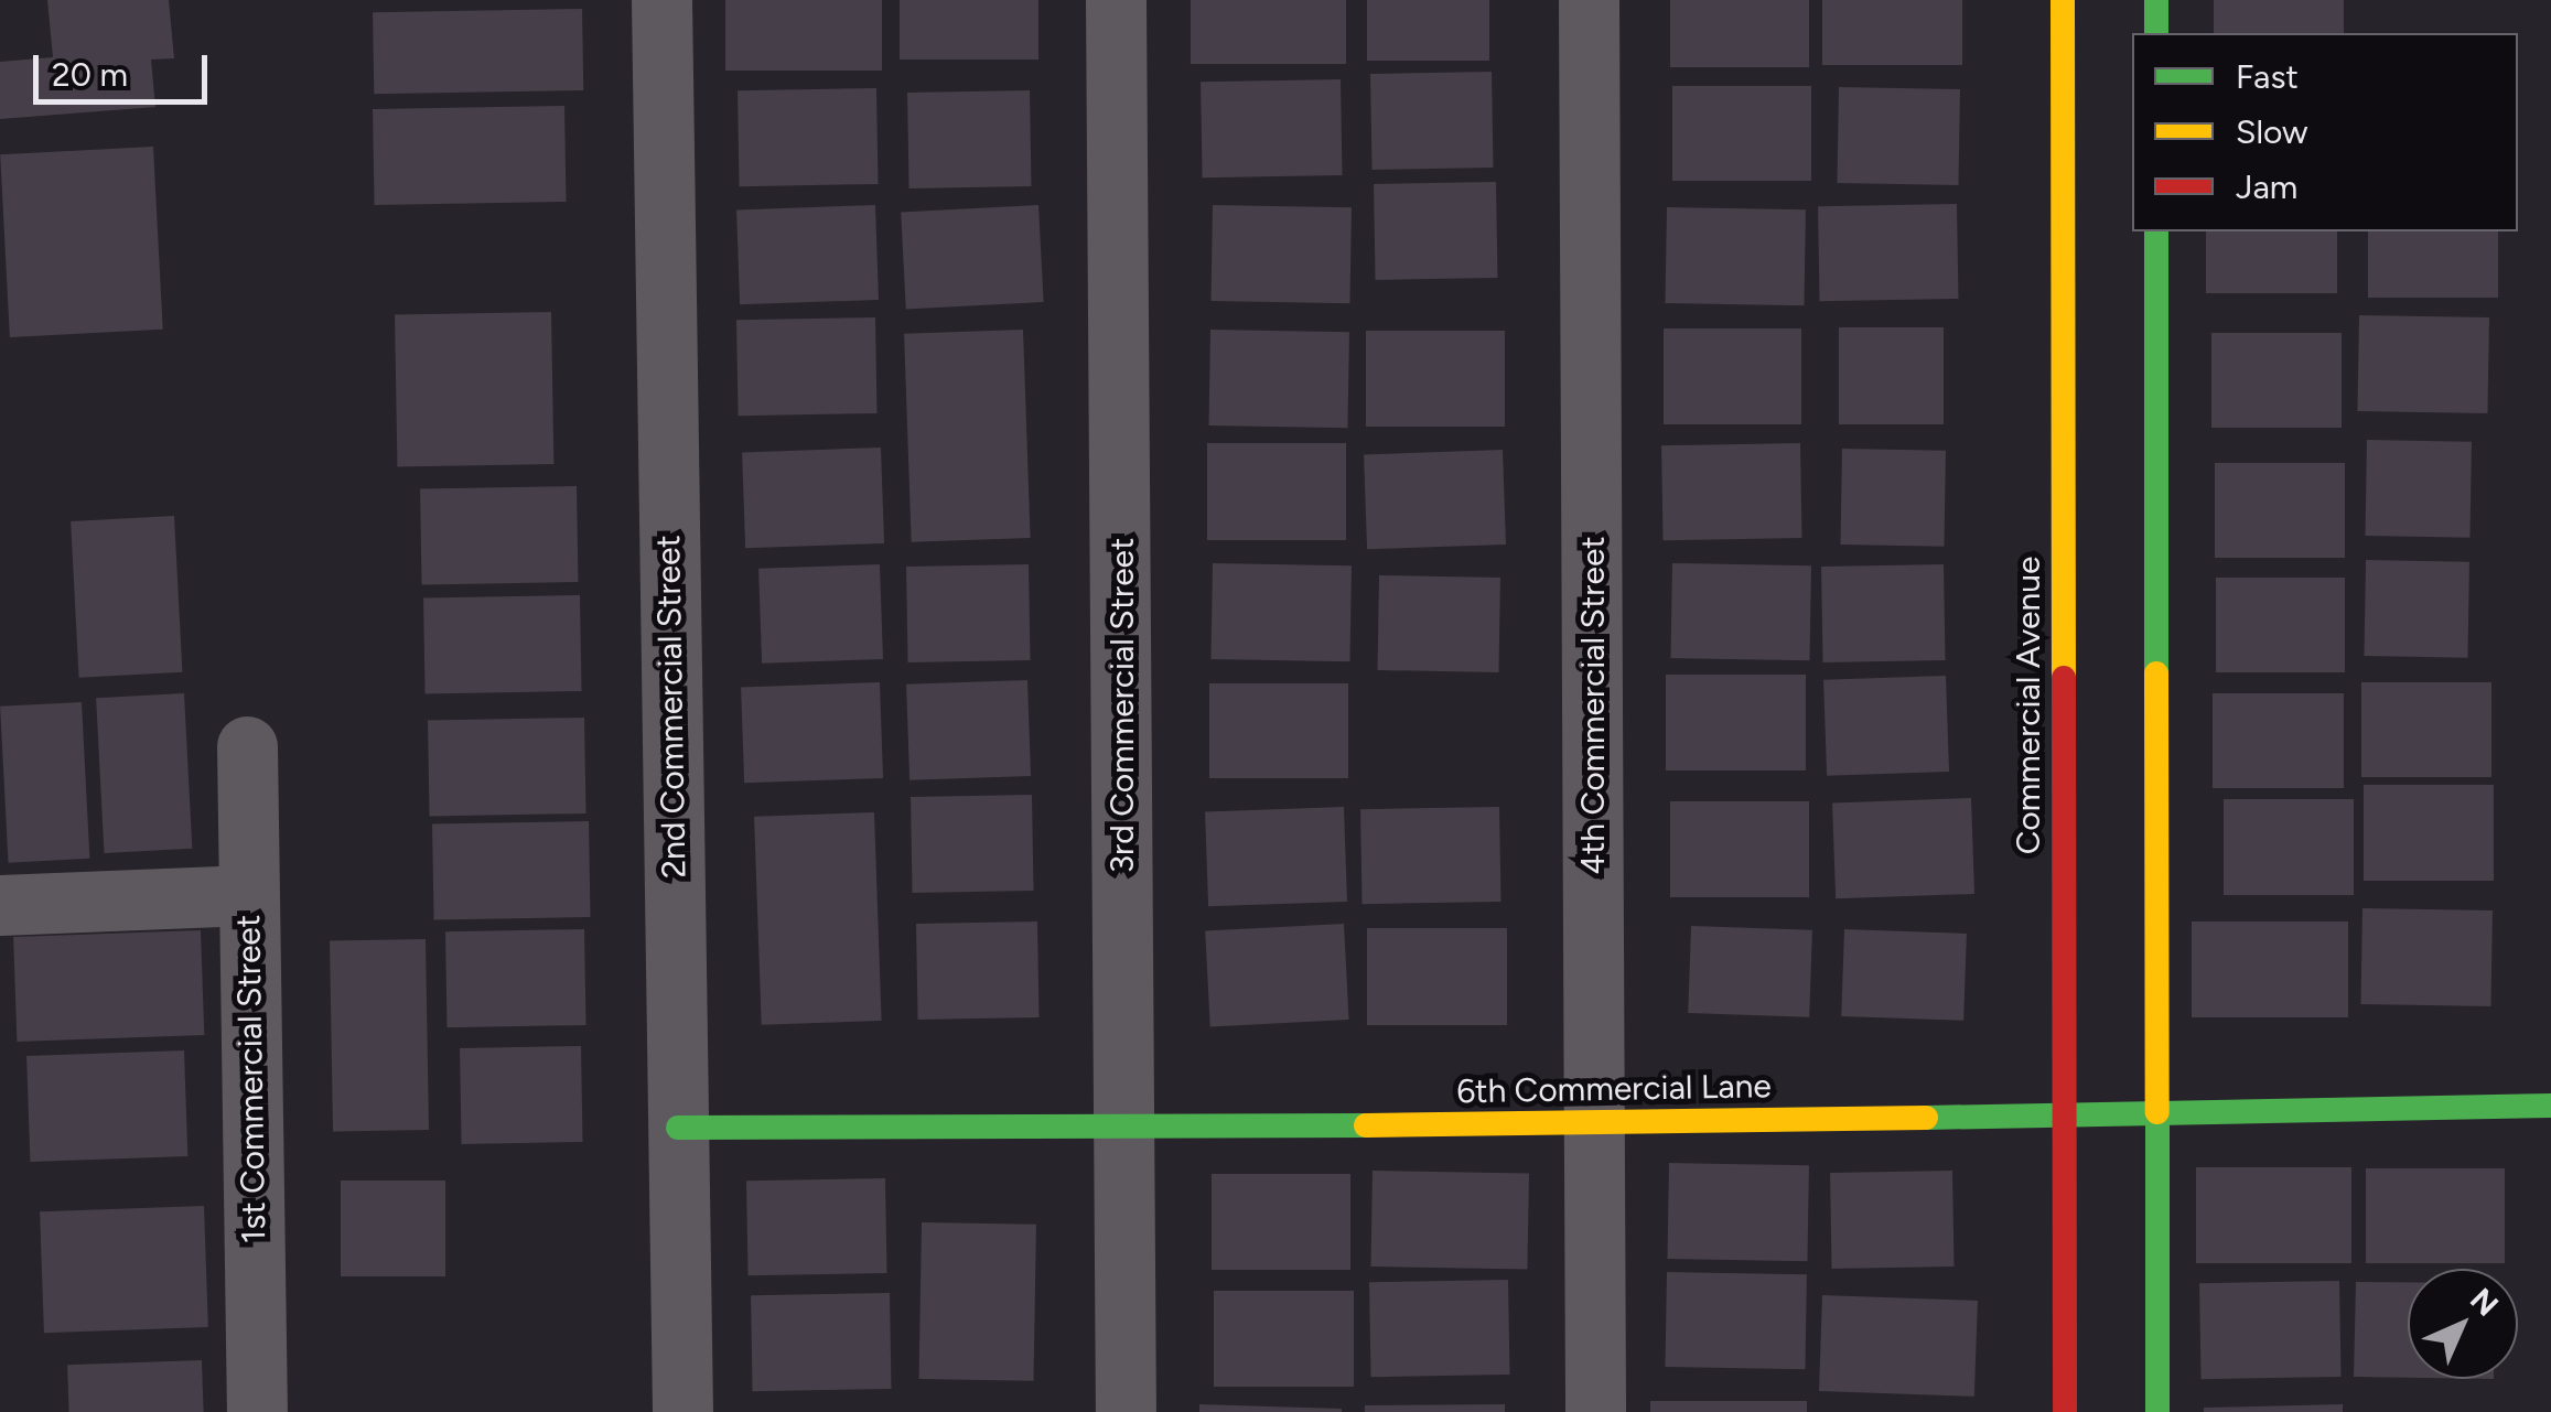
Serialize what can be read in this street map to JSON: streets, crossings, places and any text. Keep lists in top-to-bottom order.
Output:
{
  "streets": {
    "main road": ["Commercial Avenue", "6th Commercial Lane"],
    "street": [
      "3rd Commercial Street",
      "4th Commercial Street",
      "2nd Commercial Street",
      "1st Commercial Street"
    ]
  },
  "crossings": [
    ["3rd Commercial Street", "6th Commercial Lane"],
    ["4th Commercial Street", "6th Commercial Lane"],
    ["Commercial Avenue", "6th Commercial Lane"],
    ["2nd Commercial Street", "6th Commercial Lane"]
  ],
  "legend": ["Fast", "Slow", "Jam"],
  "scale_bar": "20 m",
  "north": "top right"
}
